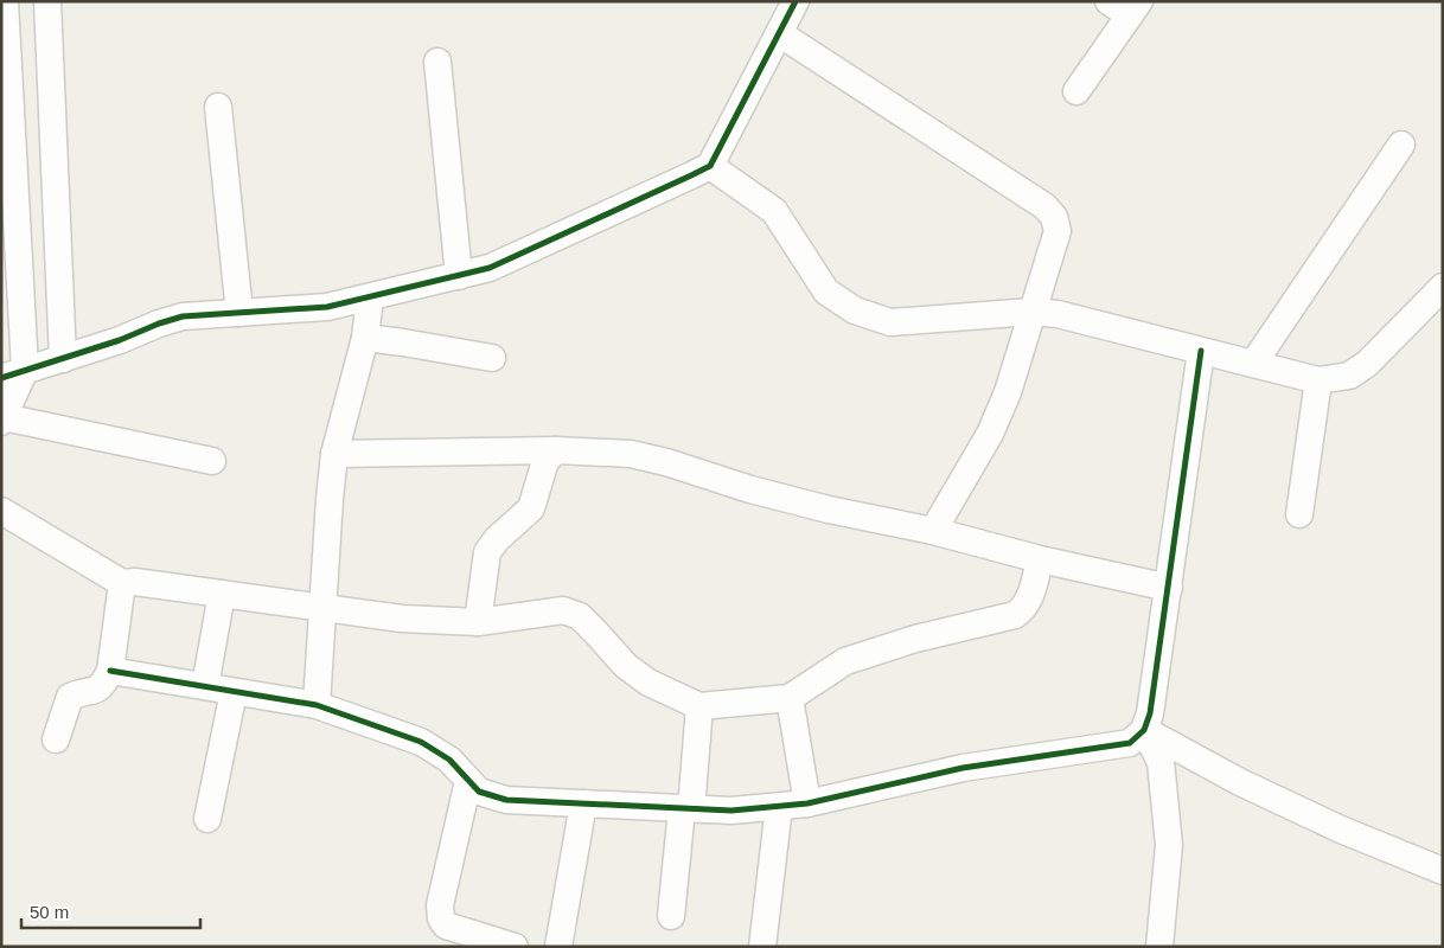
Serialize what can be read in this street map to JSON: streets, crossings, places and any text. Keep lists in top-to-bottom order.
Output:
{
  "scale_bar": "50 m"
}
